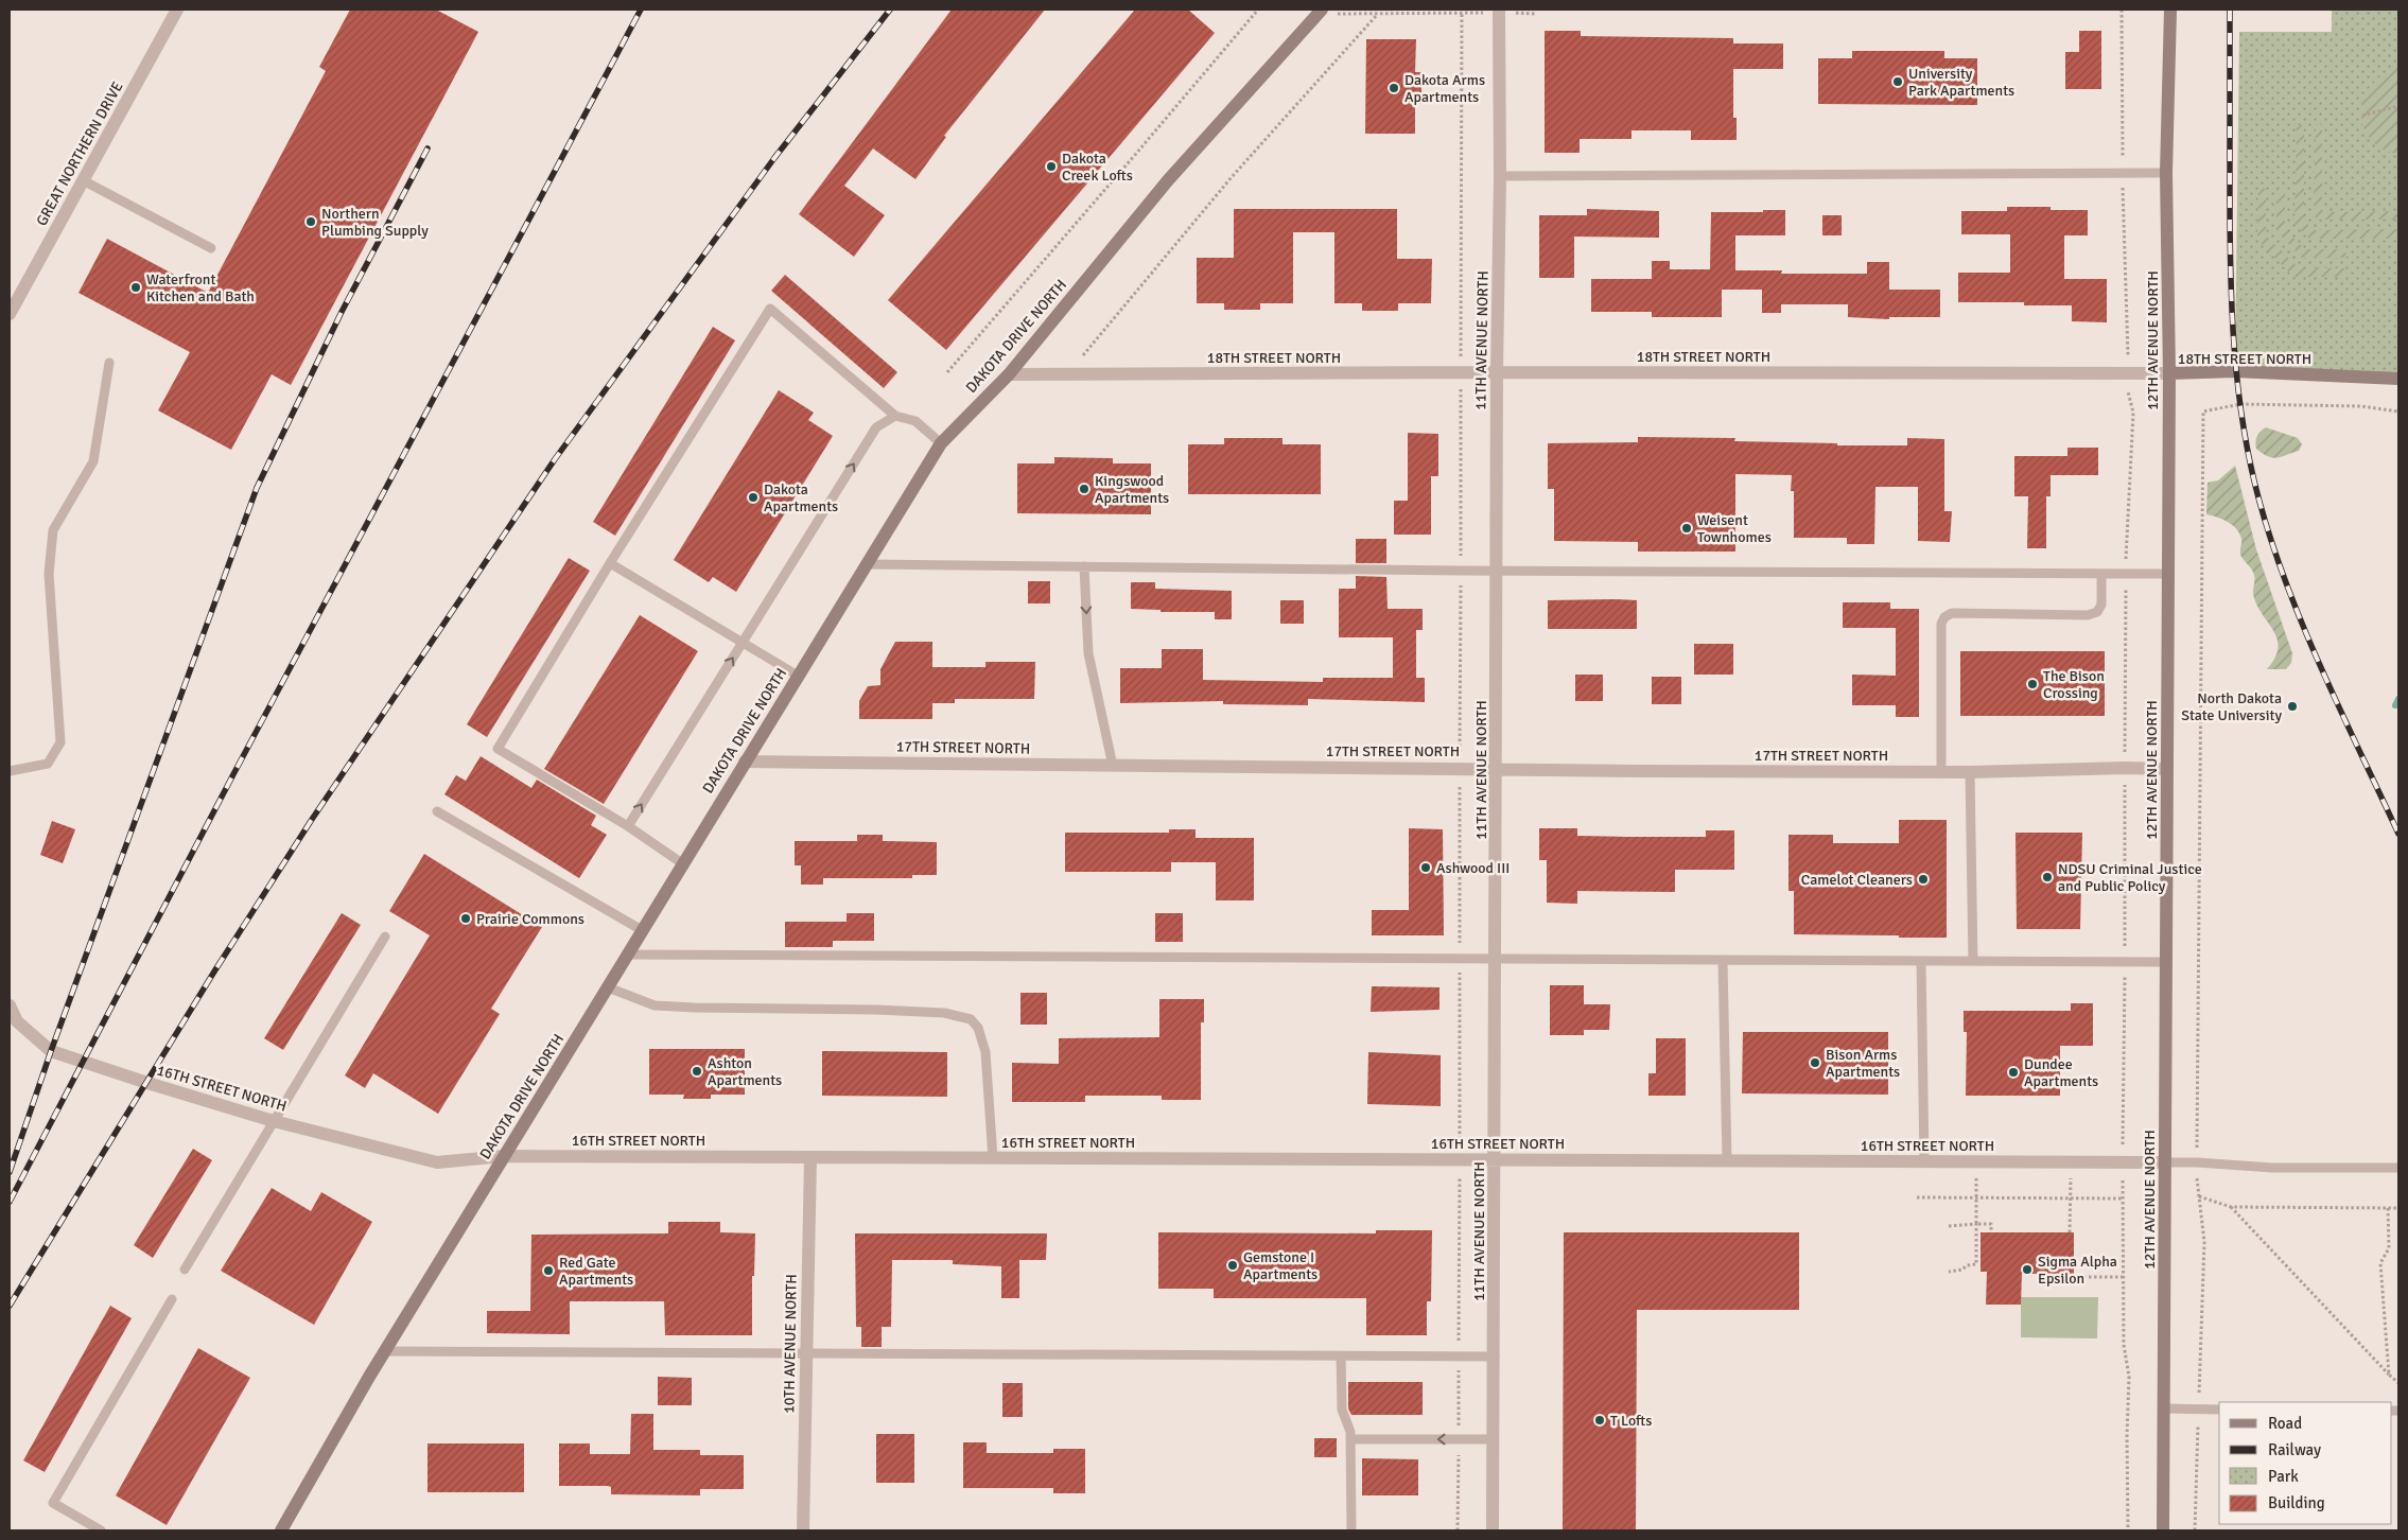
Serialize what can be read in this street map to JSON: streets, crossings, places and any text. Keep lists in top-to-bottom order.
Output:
{
  "streets": {
    "street": [
      "GREAT NORTHERN DRIVE",
      "DAKOTA DRIVE NORTH",
      "11TH AVENUE NORTH",
      "12TH AVENUE NORTH",
      "18TH STREET NORTH",
      "17TH STREET NORTH",
      "16TH STREET NORTH",
      "10TH AVENUE NORTH"
    ]
  },
  "crossings": [
    ["DAKOTA DRIVE NORTH", "18TH STREET NORTH"],
    ["DAKOTA DRIVE NORTH", "17TH STREET NORTH"],
    ["DAKOTA DRIVE NORTH", "16TH STREET NORTH"],
    ["11TH AVENUE NORTH", "18TH STREET NORTH"],
    ["11TH AVENUE NORTH", "17TH STREET NORTH"],
    ["11TH AVENUE NORTH", "16TH STREET NORTH"],
    ["12TH AVENUE NORTH", "18TH STREET NORTH"],
    ["12TH AVENUE NORTH", "17TH STREET NORTH"],
    ["12TH AVENUE NORTH", "16TH STREET NORTH"],
    ["16TH STREET NORTH", "10TH AVENUE NORTH"]
  ],
  "places": [
    "University Park Apartments",
    "Dakota Arms Apartments",
    "Dakota Creek Lofts",
    "Northern Plumbing Supply",
    "Waterfront Kitchen and Bath",
    "Kingswood Apartments",
    "Dakota Apartments",
    "Weisent Townhomes",
    "The Bison Crossing",
    "North Dakota State University",
    "Ashwood III",
    "NDSU Criminal Justice and Public Policy",
    "Camelot Cleaners",
    "Prairie Commons",
    "Bison Arms Apartments",
    "Ashton Apartments",
    "Dundee Apartments",
    "Gemstone I Apartments",
    "Sigma Alpha Epsilon",
    "Red Gate Apartments",
    "T Lofts"
  ],
  "legend": [
    "Road",
    "Railway",
    "Park",
    "Building"
  ]
}
